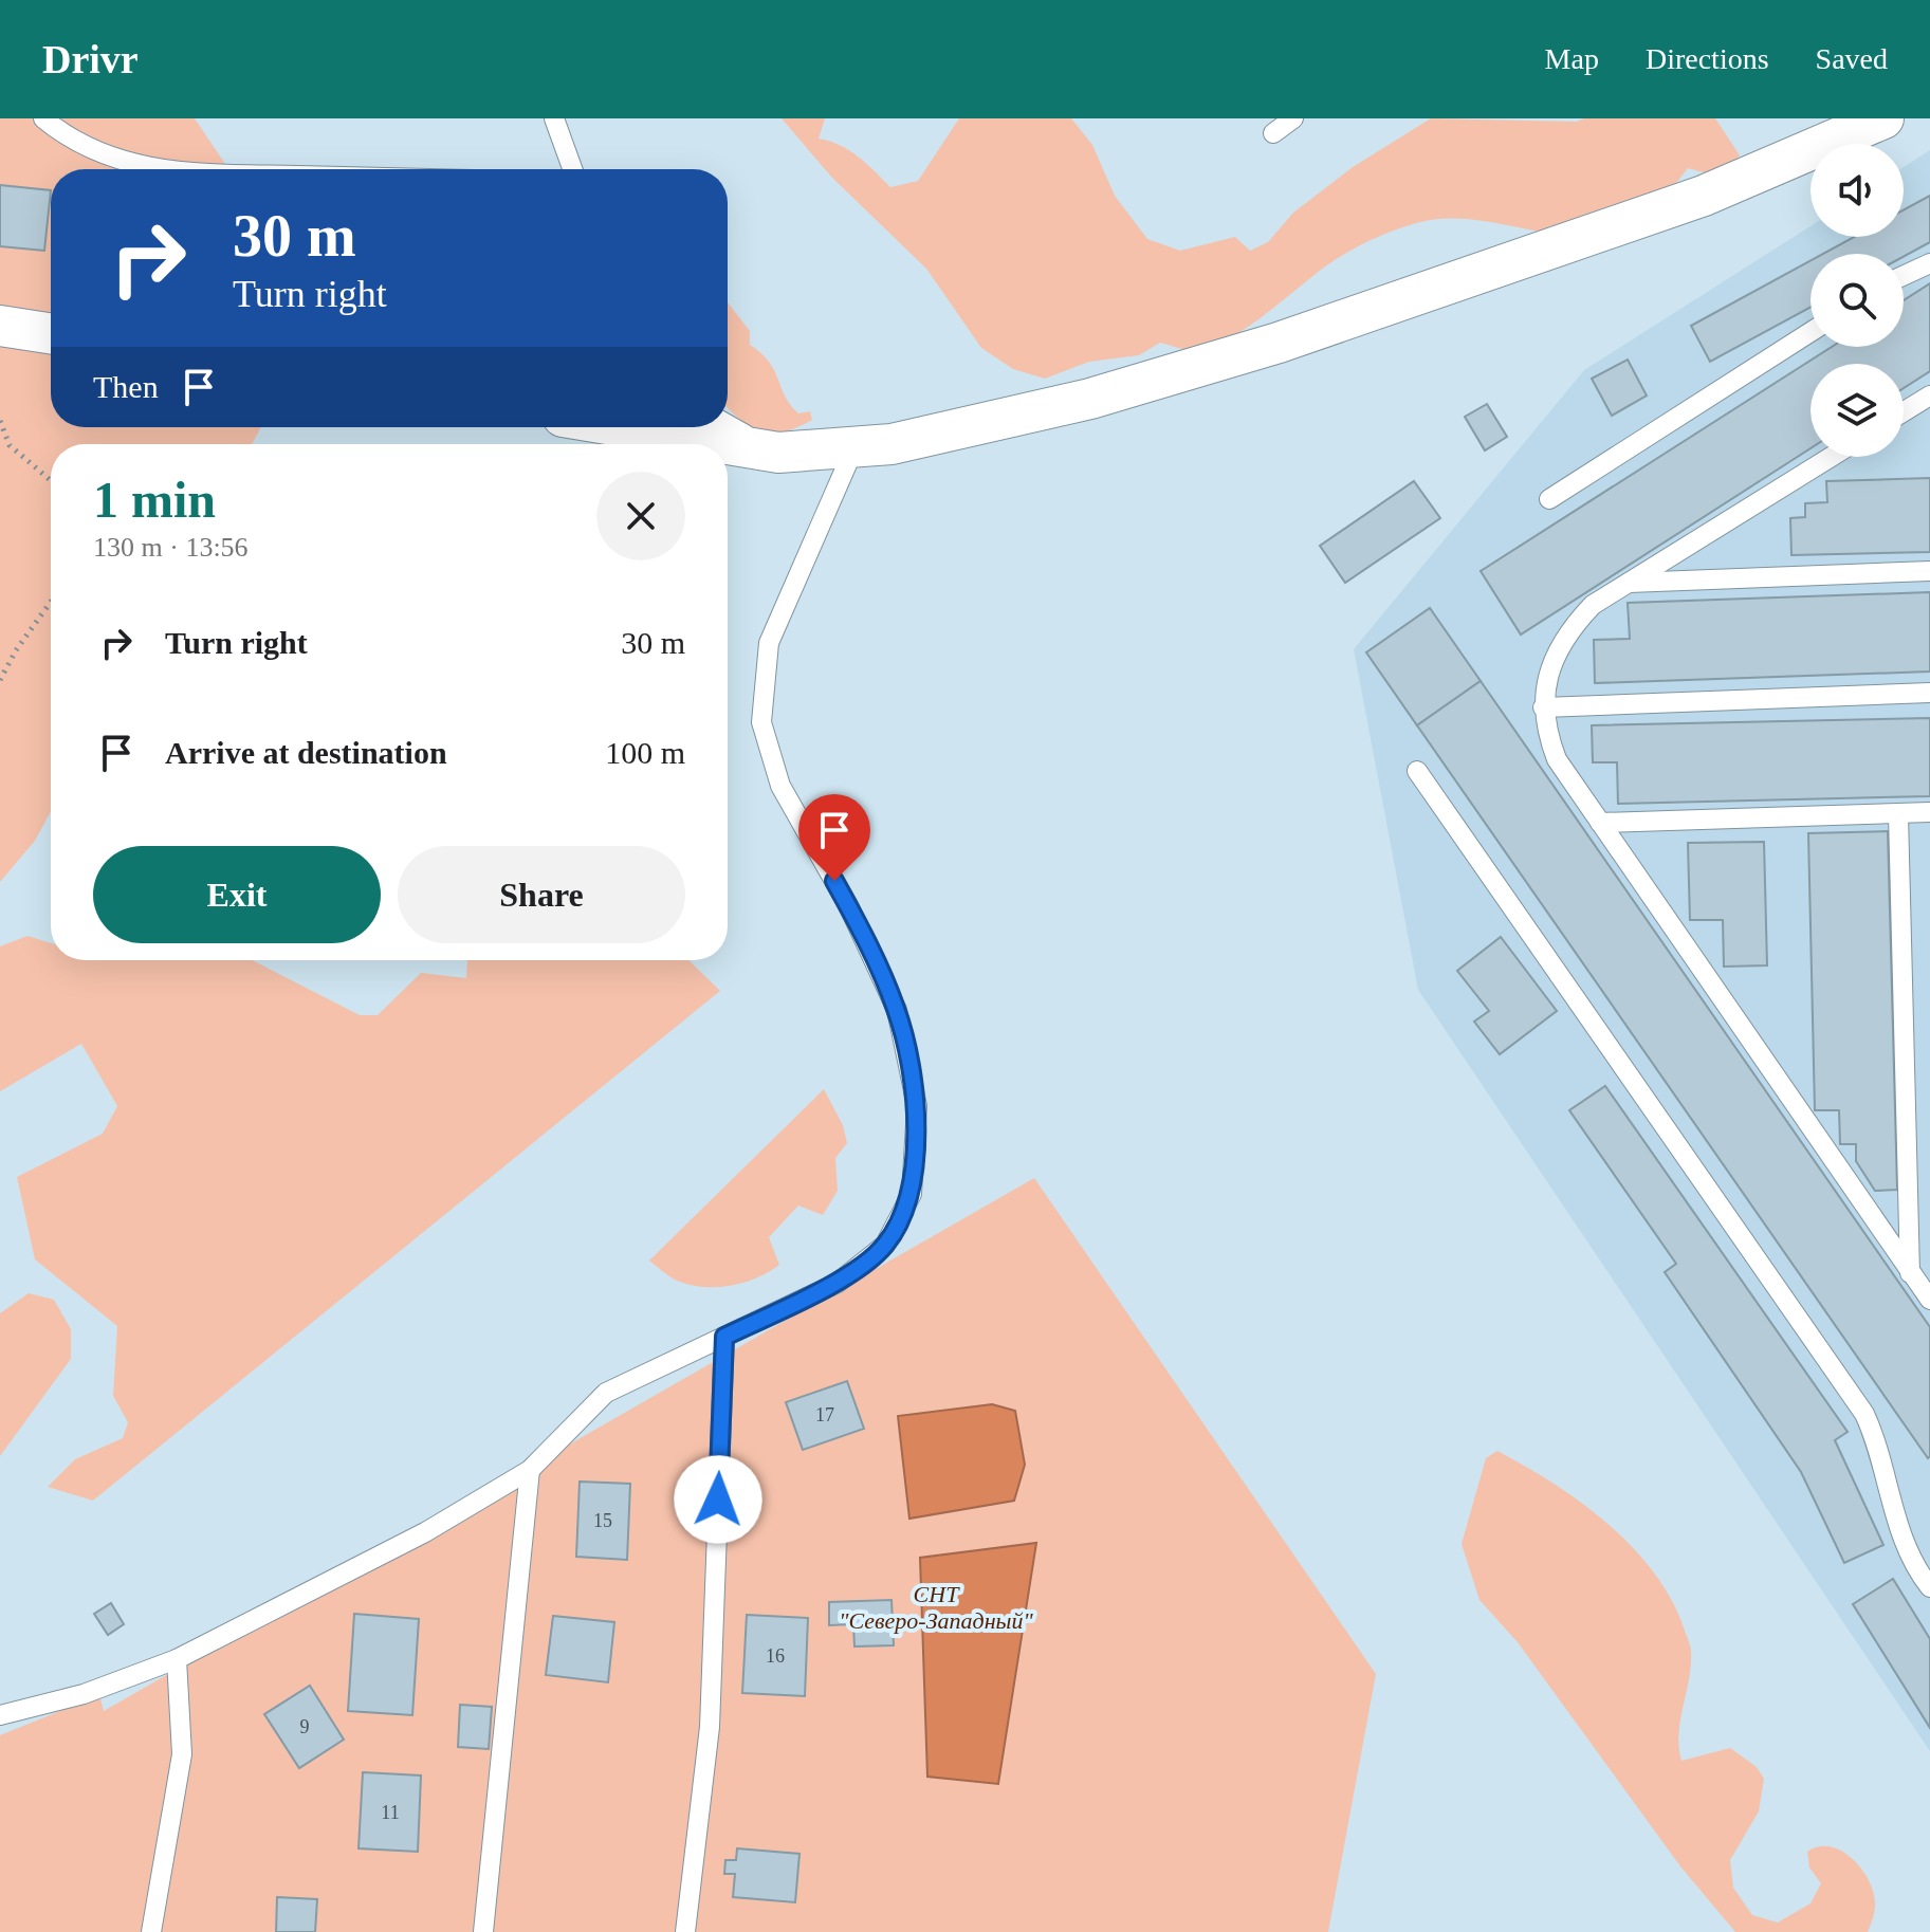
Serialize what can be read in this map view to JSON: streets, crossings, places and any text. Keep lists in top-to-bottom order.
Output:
{
  "parks": ["СНТ \"Северо-Западный\""],
  "house_numbers": [
    "17",
    "15",
    "16",
    "9",
    "11"
  ],
  "page": {
    "header": "Drivr",
    "nav": ["Map", "Directions", "Saved"],
    "turn": ["30 m", "Turn right"],
    "then": "Then",
    "heading": ["1 min", "130 m · 13:56"],
    "list": [
      {
        "name": "Turn right",
        "value": "30 m"
      },
      {
        "name": "Arrive at destination",
        "value": "100 m"
      }
    ],
    "buttons": ["Exit", "Share"]
  }
}
